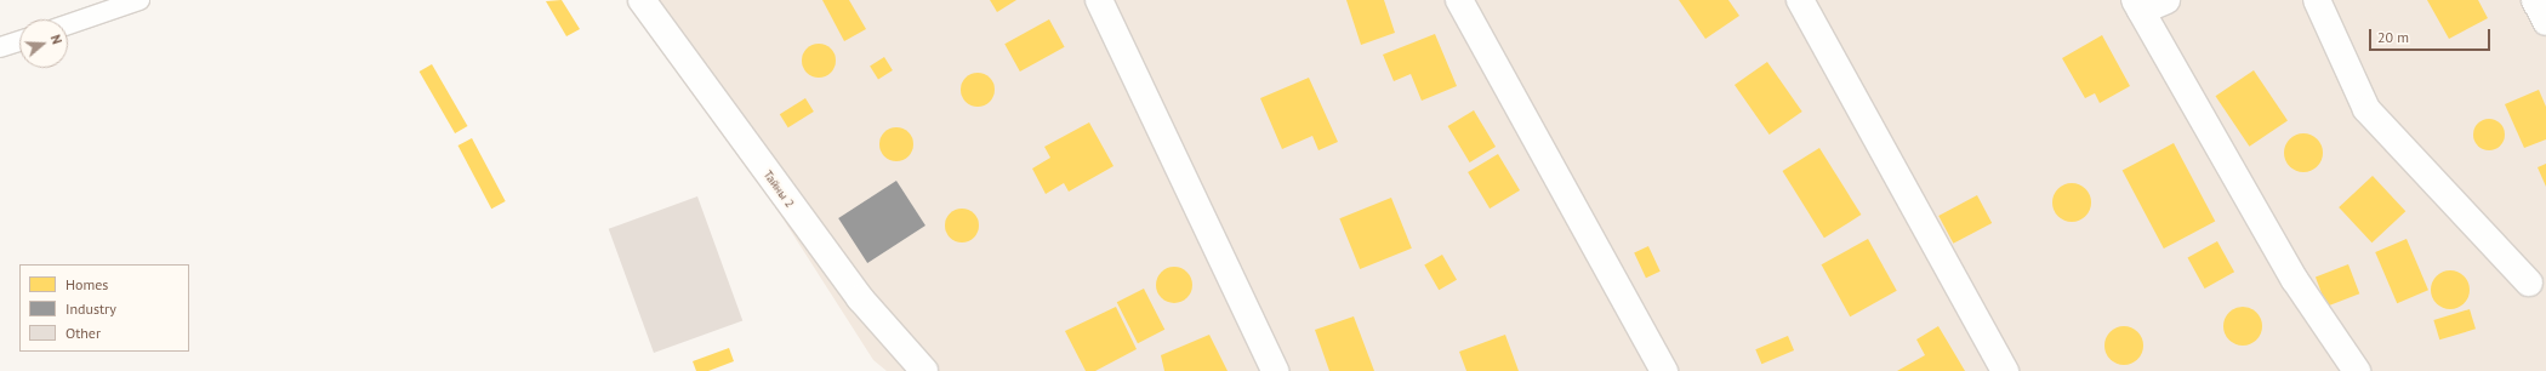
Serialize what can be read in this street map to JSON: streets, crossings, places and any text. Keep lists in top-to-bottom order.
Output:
{
  "streets": {
    "street": ["Тайны 2"]
  },
  "legend": ["Homes", "Industry", "Other"],
  "scale_bar": "20 m",
  "north": "right"
}
